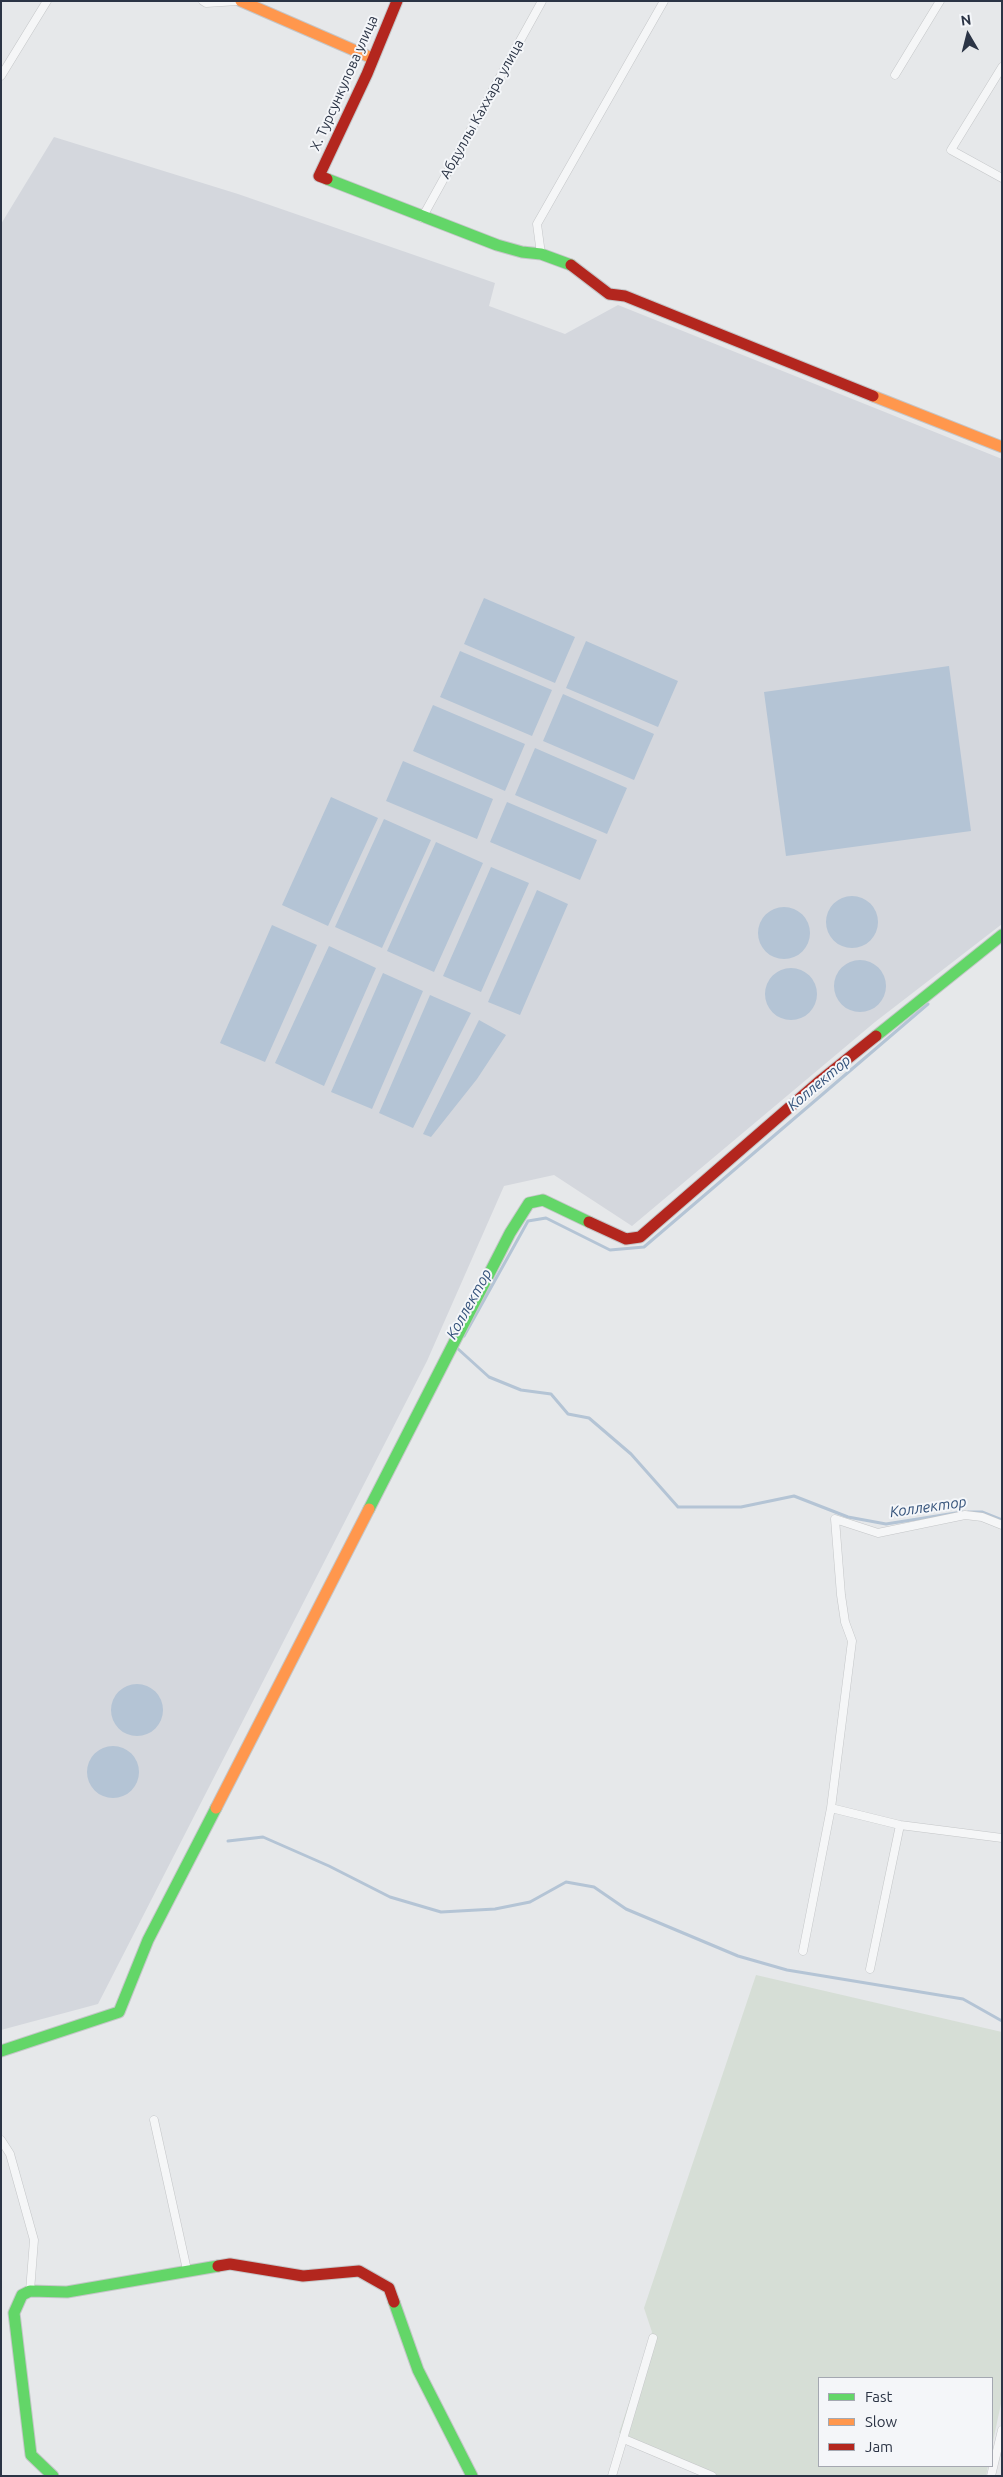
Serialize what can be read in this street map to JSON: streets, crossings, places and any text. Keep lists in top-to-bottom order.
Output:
{
  "streets": {
    "street": ["Х. Турсункулова улица", "Абдуллы Каххара улица"]
  },
  "crossings": [
    ["Х. Турсункулова улица", "Абдуллы Каххара улица"]
  ],
  "water": ["Коллектор"],
  "legend": ["Fast", "Slow", "Jam"],
  "north": "top"
}
